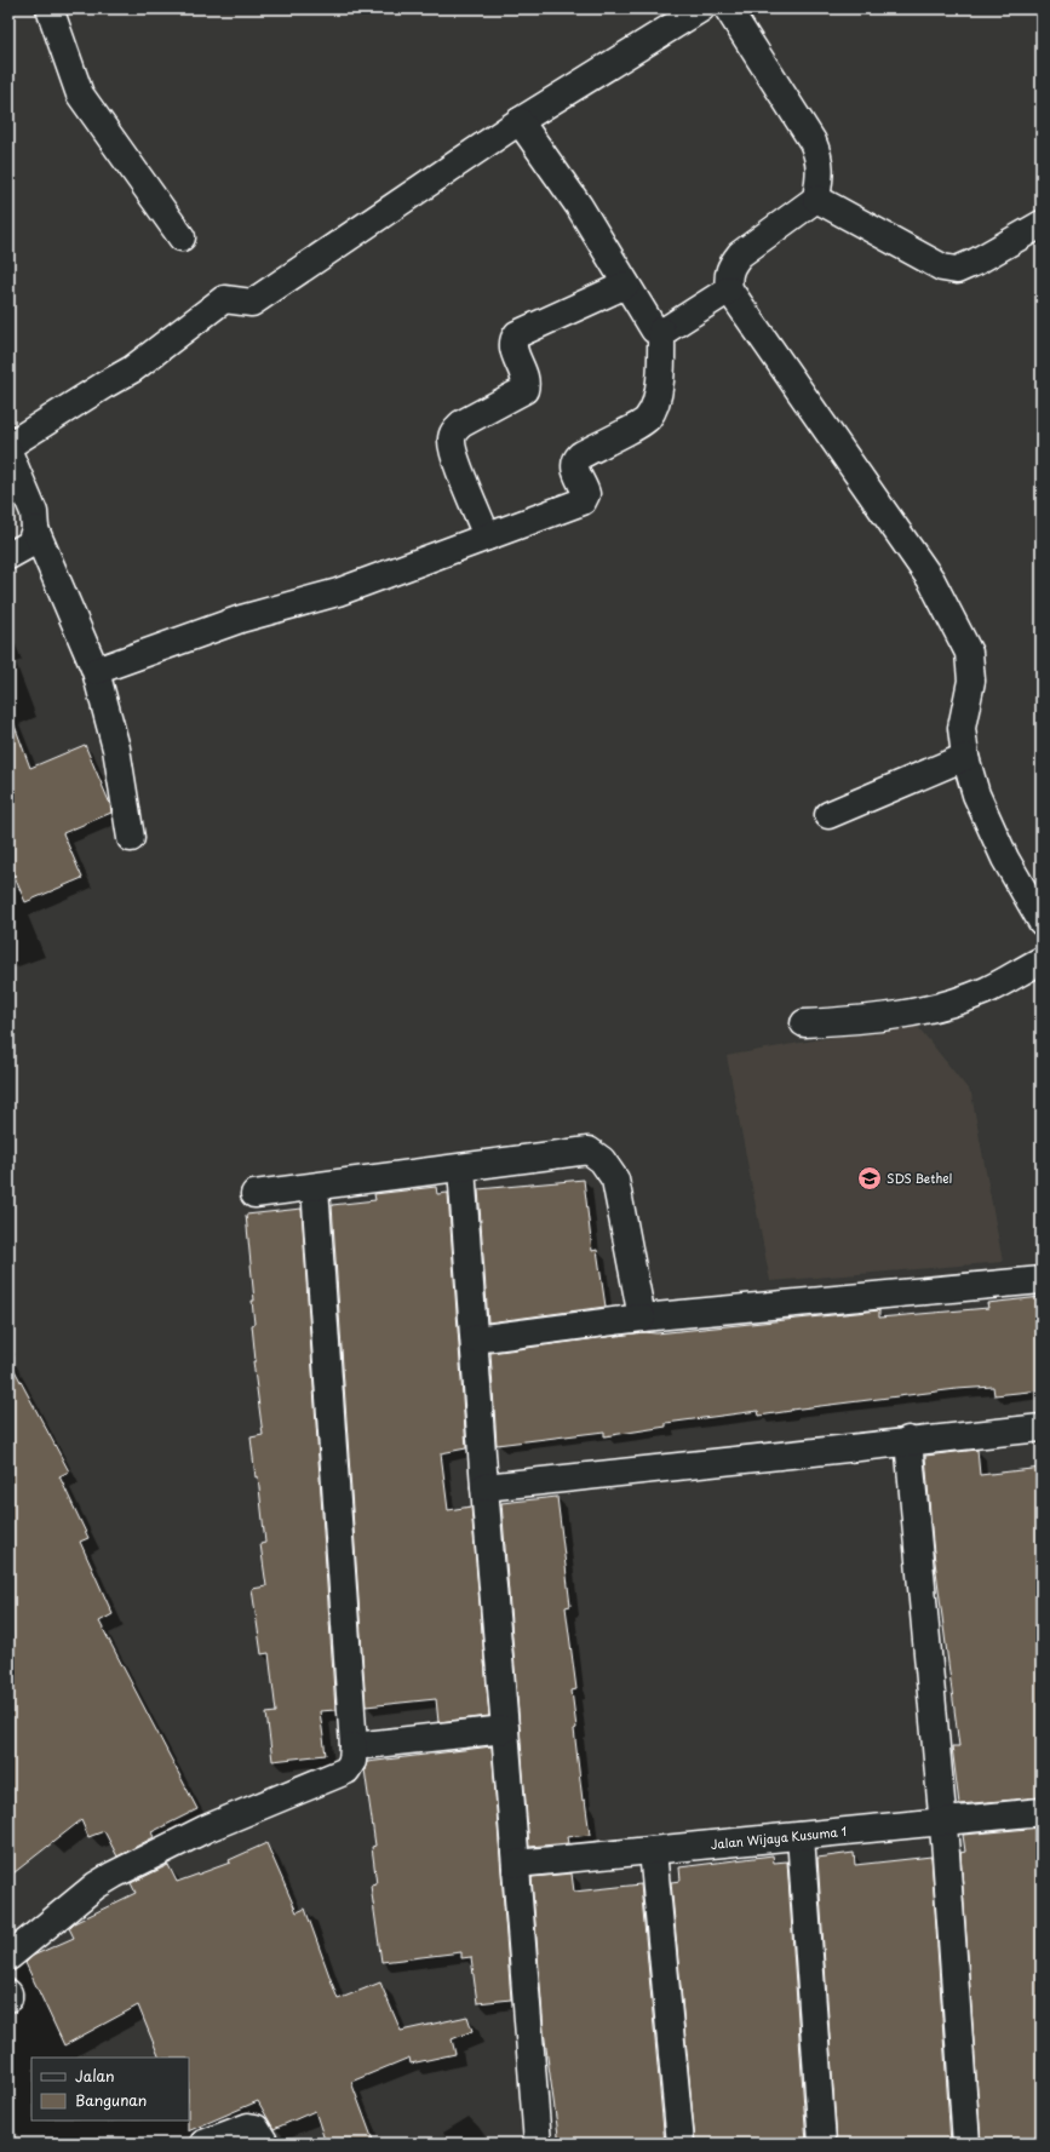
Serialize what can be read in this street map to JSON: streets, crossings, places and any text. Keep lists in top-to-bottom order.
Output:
{
  "streets": {
    "street": ["Jalan Wijaya Kusuma 1"]
  },
  "places": {
    "school or university": ["SDS Bethel"]
  },
  "legend": ["Jalan", "Bangunan"]
}
